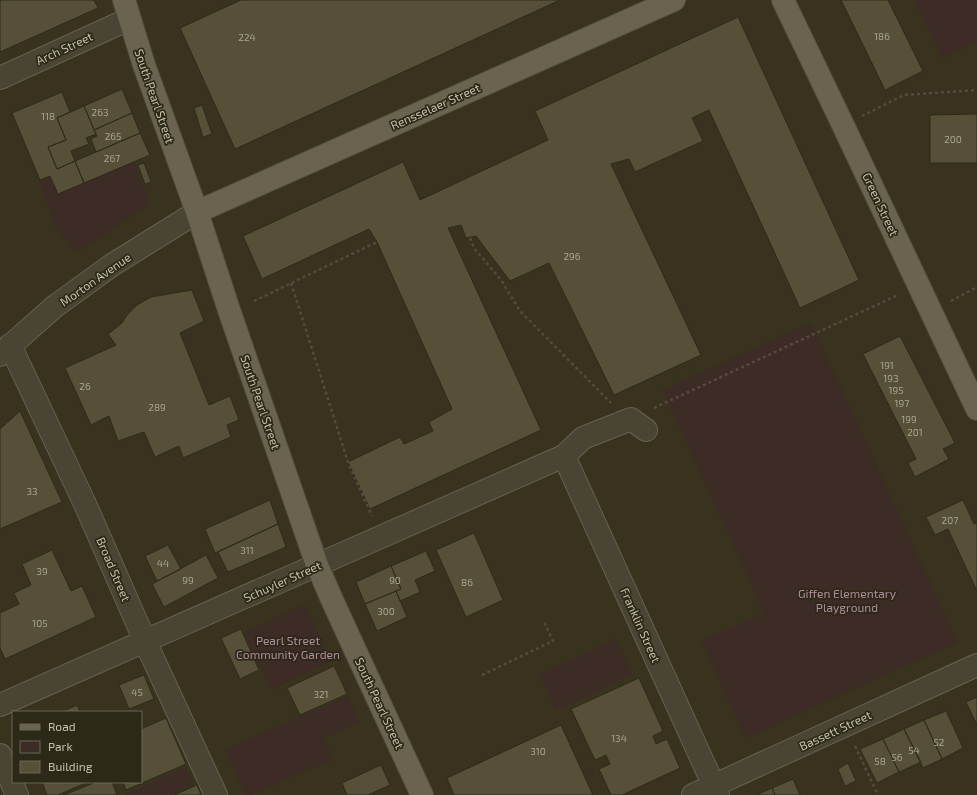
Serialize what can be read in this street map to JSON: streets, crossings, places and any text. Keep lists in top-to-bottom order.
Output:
{
  "streets": {
    "main road": ["South Pearl Street", "Rensselaer Street", "Green Street"],
    "street": [
      "Arch Street",
      "Morton Avenue",
      "Broad Street",
      "Schuyler Street",
      "Franklin Street",
      "Bassett Street"
    ]
  },
  "crossings": [
    ["Arch Street", "South Pearl Street"],
    ["South Pearl Street", "Rensselaer Street"],
    ["South Pearl Street", "Morton Avenue"],
    ["South Pearl Street", "Schuyler Street"],
    ["Rensselaer Street", "Morton Avenue"],
    ["Morton Avenue", "Broad Street"],
    ["Broad Street", "Schuyler Street"],
    ["Schuyler Street", "Franklin Street"],
    ["Franklin Street", "Bassett Street"]
  ],
  "parks": ["Giffen Elementary Playground", "Pearl Street Community Garden"],
  "house_numbers": [
    "186",
    "224",
    "263",
    "118",
    "265",
    "200",
    "267",
    "296",
    "191",
    "193",
    "26",
    "195",
    "197",
    "289",
    "199",
    "201",
    "33",
    "207",
    "311",
    "44",
    "39",
    "99",
    "90",
    "86",
    "300",
    "105",
    "45",
    "321",
    "134",
    "52",
    "54",
    "310",
    "56",
    "58"
  ],
  "legend": ["Road", "Park", "Building"]
}
